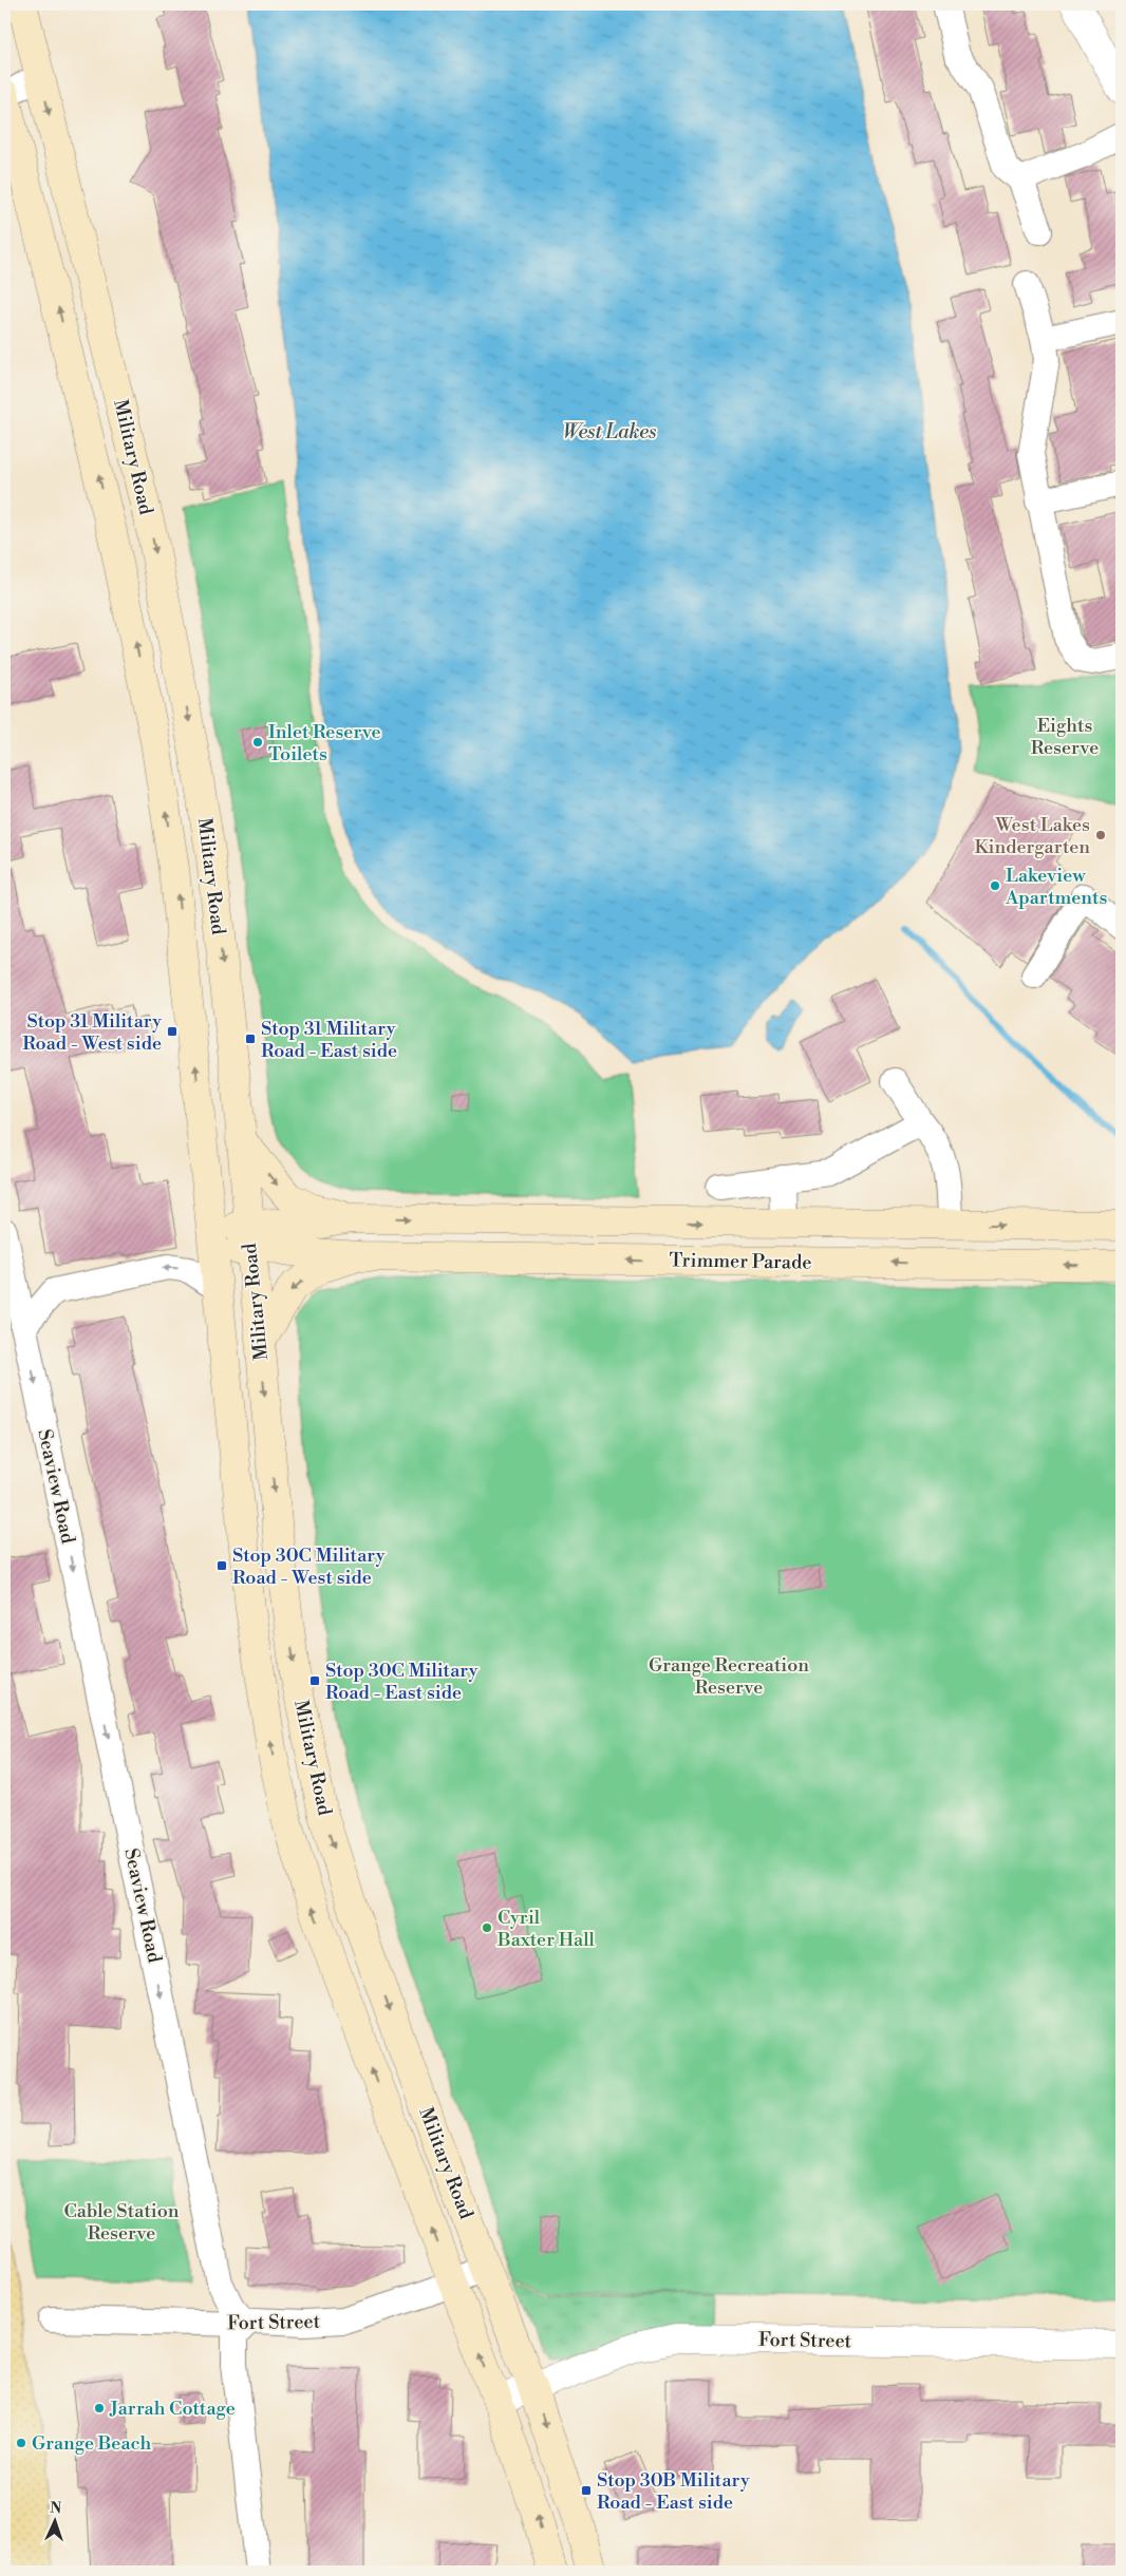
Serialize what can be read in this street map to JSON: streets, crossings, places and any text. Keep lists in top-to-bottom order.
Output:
{
  "streets": {
    "main road": ["Military Road", "Trimmer Parade"],
    "street": ["Seaview Road", "Fort Street"]
  },
  "crossings": [
    ["Military Road", "Trimmer Parade"],
    ["Military Road", "Fort Street"],
    ["Seaview Road", "Fort Street"]
  ],
  "one_way": ["Seaview Road"],
  "water": ["West Lakes"],
  "parks": ["Eights Reserve", "Grange Recreation Reserve", "Cable Station Reserve"],
  "places": {
    "other": [
      "Inlet Reserve Toilets",
      "West Lakes Kindergarten",
      "Lakeview Apartments",
      "Cyril Baxter Hall",
      "Jarrah Cottage",
      "Grange Beach"
    ],
    "transit": [
      "Stop 31 Military Road - West side",
      "Stop 31 Military Road - East side",
      "Stop 30C Military Road - West side",
      "Stop 30C Military Road - East side",
      "Stop 30B Military Road - East side"
    ]
  },
  "north": "top"
}
